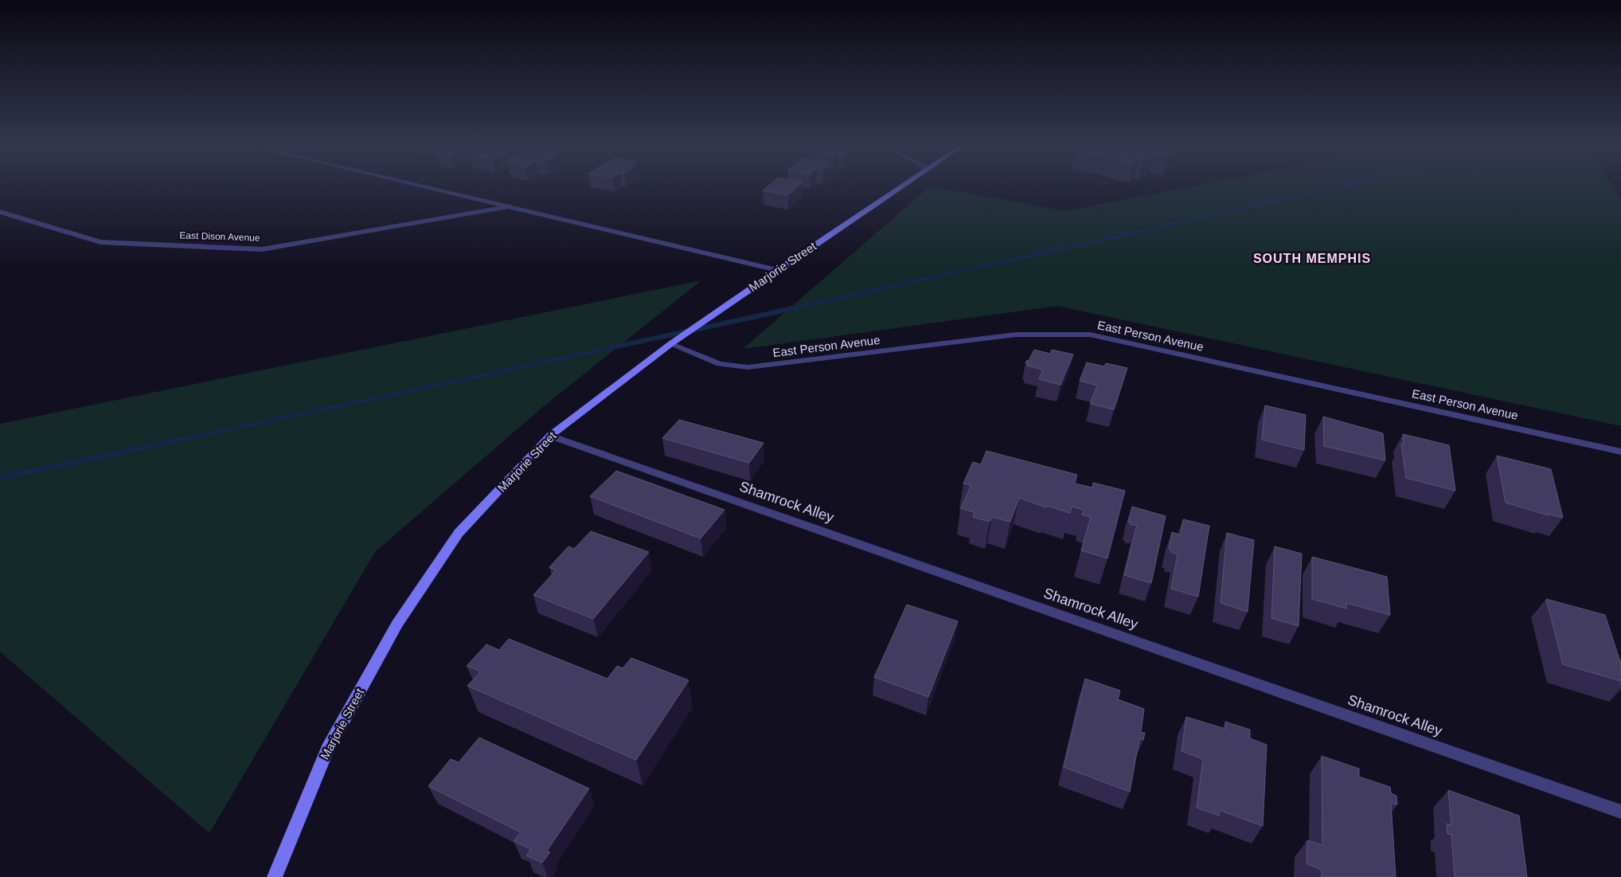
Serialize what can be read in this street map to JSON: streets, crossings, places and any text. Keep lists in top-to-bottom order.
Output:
{
  "streets": {
    "street": [
      "East Dison Avenue",
      "Marjorie Street",
      "East Person Avenue",
      "Shamrock Alley"
    ]
  },
  "crossings": [
    ["Marjorie Street", "East Person Avenue"],
    ["Marjorie Street", "Shamrock Alley"]
  ],
  "districts": ["SOUTH MEMPHIS"]
}
